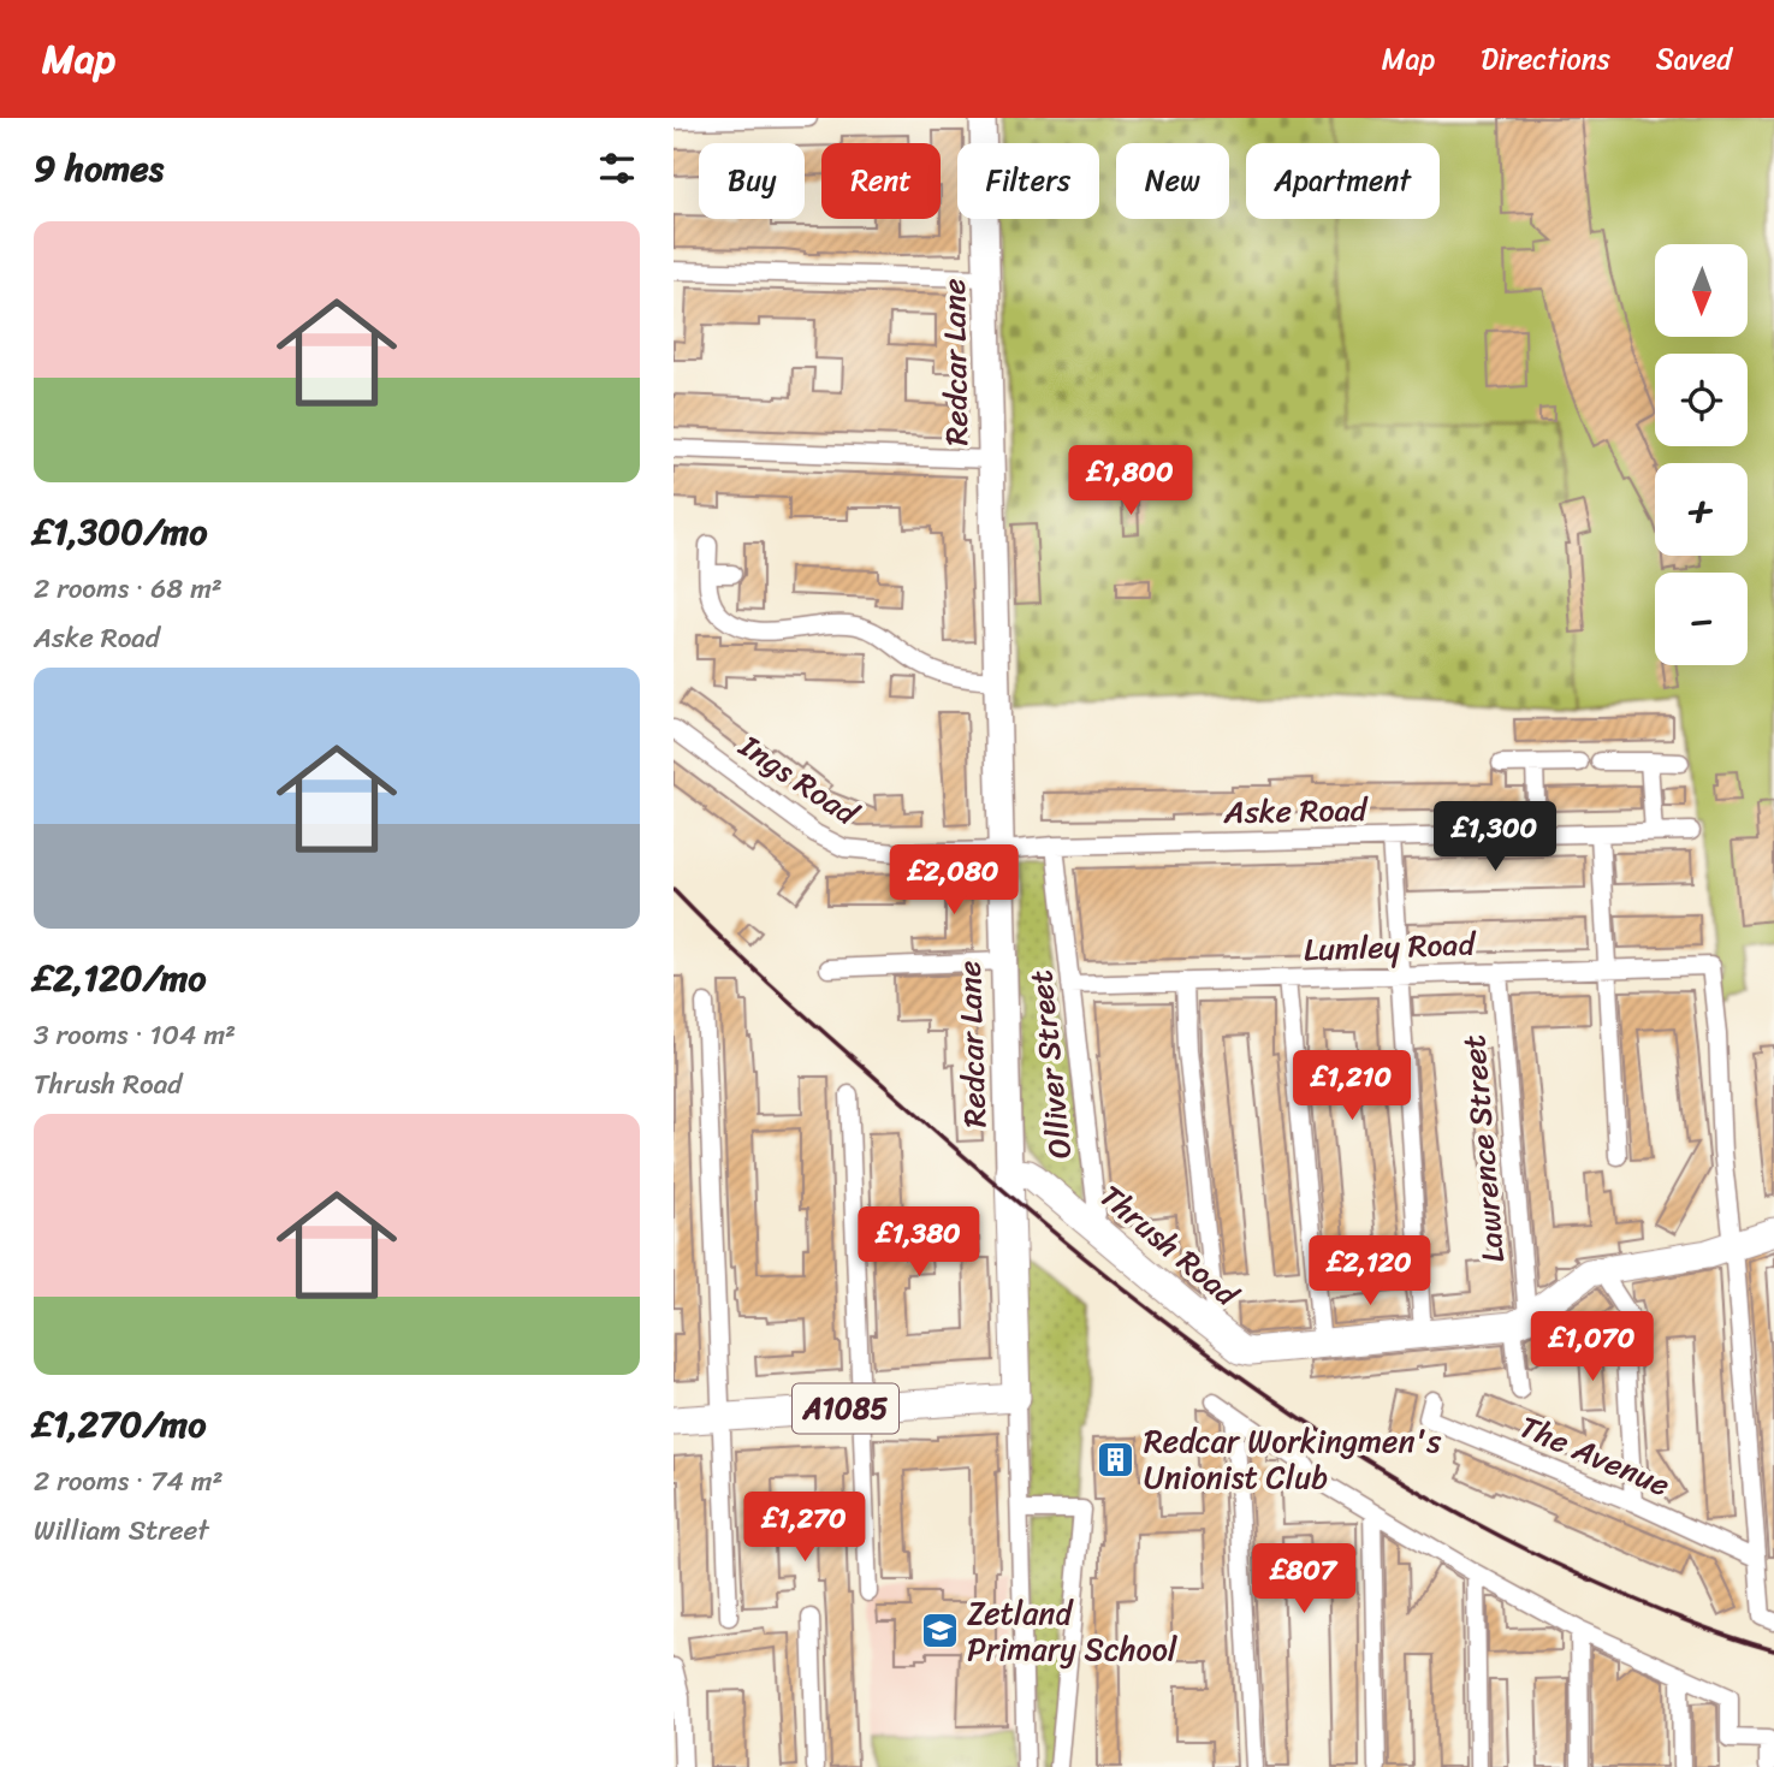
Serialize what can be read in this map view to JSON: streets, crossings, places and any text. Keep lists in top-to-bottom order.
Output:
{
  "streets": {
    "main road": ["Redcar Lane", "Thrush Road", "A1085"],
    "street": [
      "Ings Road",
      "Aske Road",
      "Lumley Road",
      "Olliver Street",
      "Lawrence Street",
      "The Avenue"
    ]
  },
  "crossings": [
    ["Redcar Lane", "Ings Road"],
    ["Redcar Lane", "Aske Road"],
    ["Redcar Lane", "Thrush Road"],
    ["Redcar Lane", "A1085"],
    ["Ings Road", "Aske Road"],
    ["Aske Road", "Olliver Street"],
    ["Lumley Road", "Olliver Street"],
    ["Lumley Road", "Lawrence Street"],
    ["Olliver Street", "Thrush Road"],
    ["Lawrence Street", "Thrush Road"]
  ],
  "places": {
    "building": ["Redcar Workingmen's Unionist Club"],
    "school or university": ["Zetland Primary School"]
  },
  "north": "bottom",
  "page": {
    "header": "Map",
    "nav": ["Map", "Directions", "Saved"],
    "heading": "9 homes",
    "chip": [
      "Buy",
      "Rent",
      "Filters",
      "New",
      "Apartment"
    ],
    "list": [
      {
        "name": "£1,300/mo",
        "note": "2 rooms · 68 m² · Aske Road"
      },
      {
        "name": "£2,120/mo",
        "note": "3 rooms · 104 m² · Thrush Road"
      },
      {
        "name": "£1,270/mo",
        "note": "2 rooms · 74 m² · William Street"
      }
    ],
    "map_buttons": ["+", "−"],
    "price": [
      "£1,800",
      "£1,300",
      "£2,080",
      "£1,210",
      "£1,380",
      "£2,120",
      "£1,070",
      "£1,270",
      "£807"
    ]
  }
}
